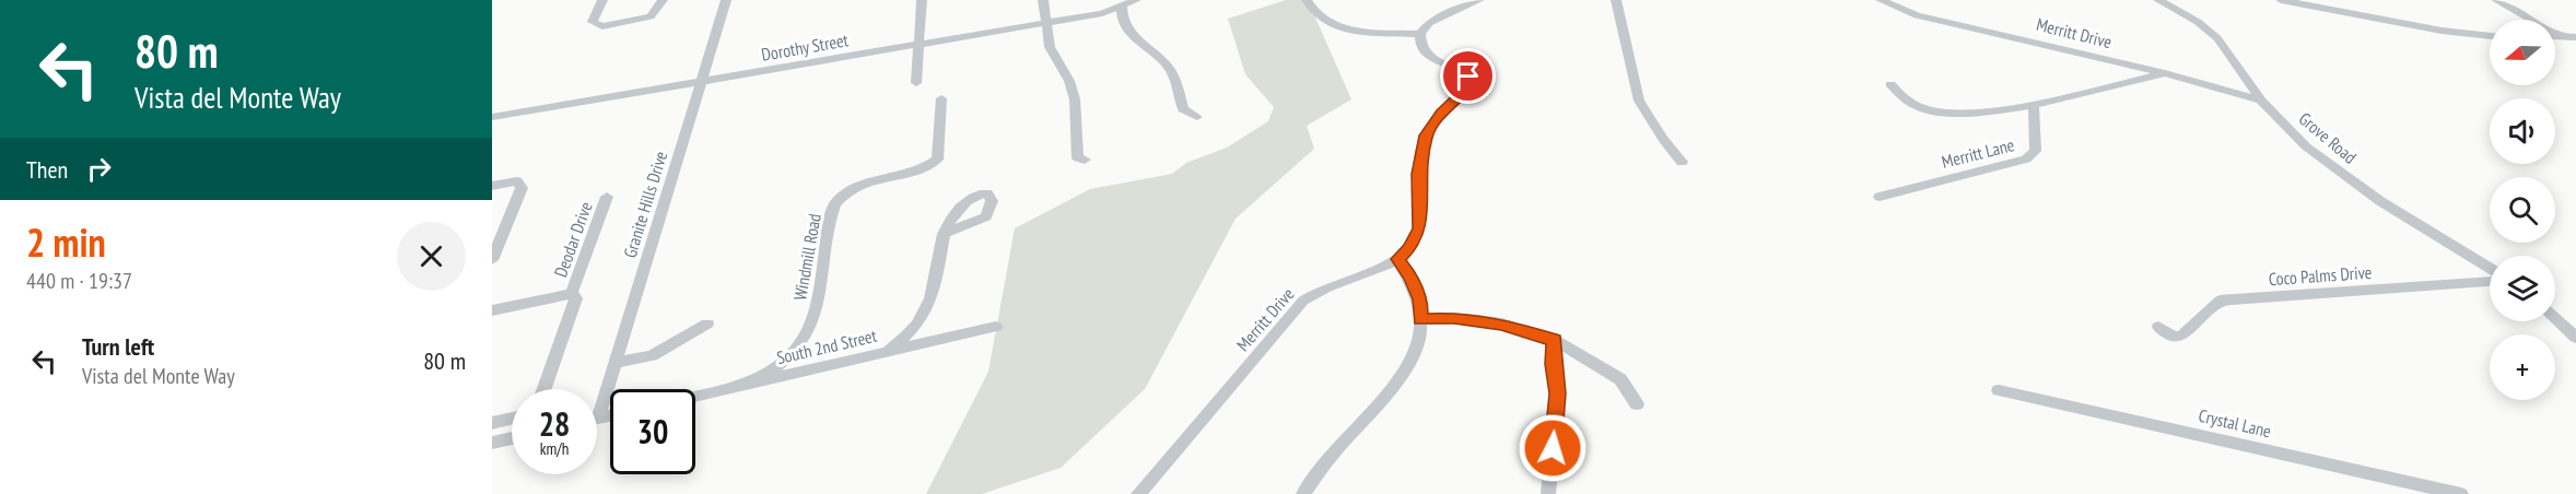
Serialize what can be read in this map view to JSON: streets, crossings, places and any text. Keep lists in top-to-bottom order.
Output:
{
  "streets": {
    "street": [
      "Merritt Drive",
      "Dorothy Street",
      "Grove Road",
      "Merritt Lane",
      "Granite Hills Drive",
      "Deodar Drive",
      "Windmill Road",
      "Coco Palms Drive",
      "South 2nd Street",
      "Crystal Lane"
    ]
  },
  "crossings": [
    ["Merritt Drive", "Grove Road"],
    ["Merritt Drive", "Merritt Lane"],
    ["Dorothy Street", "Granite Hills Drive"],
    ["Windmill Road", "South 2nd Street"]
  ],
  "north": "left",
  "page": {
    "turn": ["80 m", "Vista del Monte Way"],
    "map_buttons": "+",
    "then": "Then",
    "heading": ["2 min", "440 m · 19:37"],
    "list": [
      {
        "name": "Turn left",
        "note": "Vista del Monte Way",
        "value": "80 m"
      }
    ],
    "speed": "28 km/h",
    "limit": "30"
  }
}
